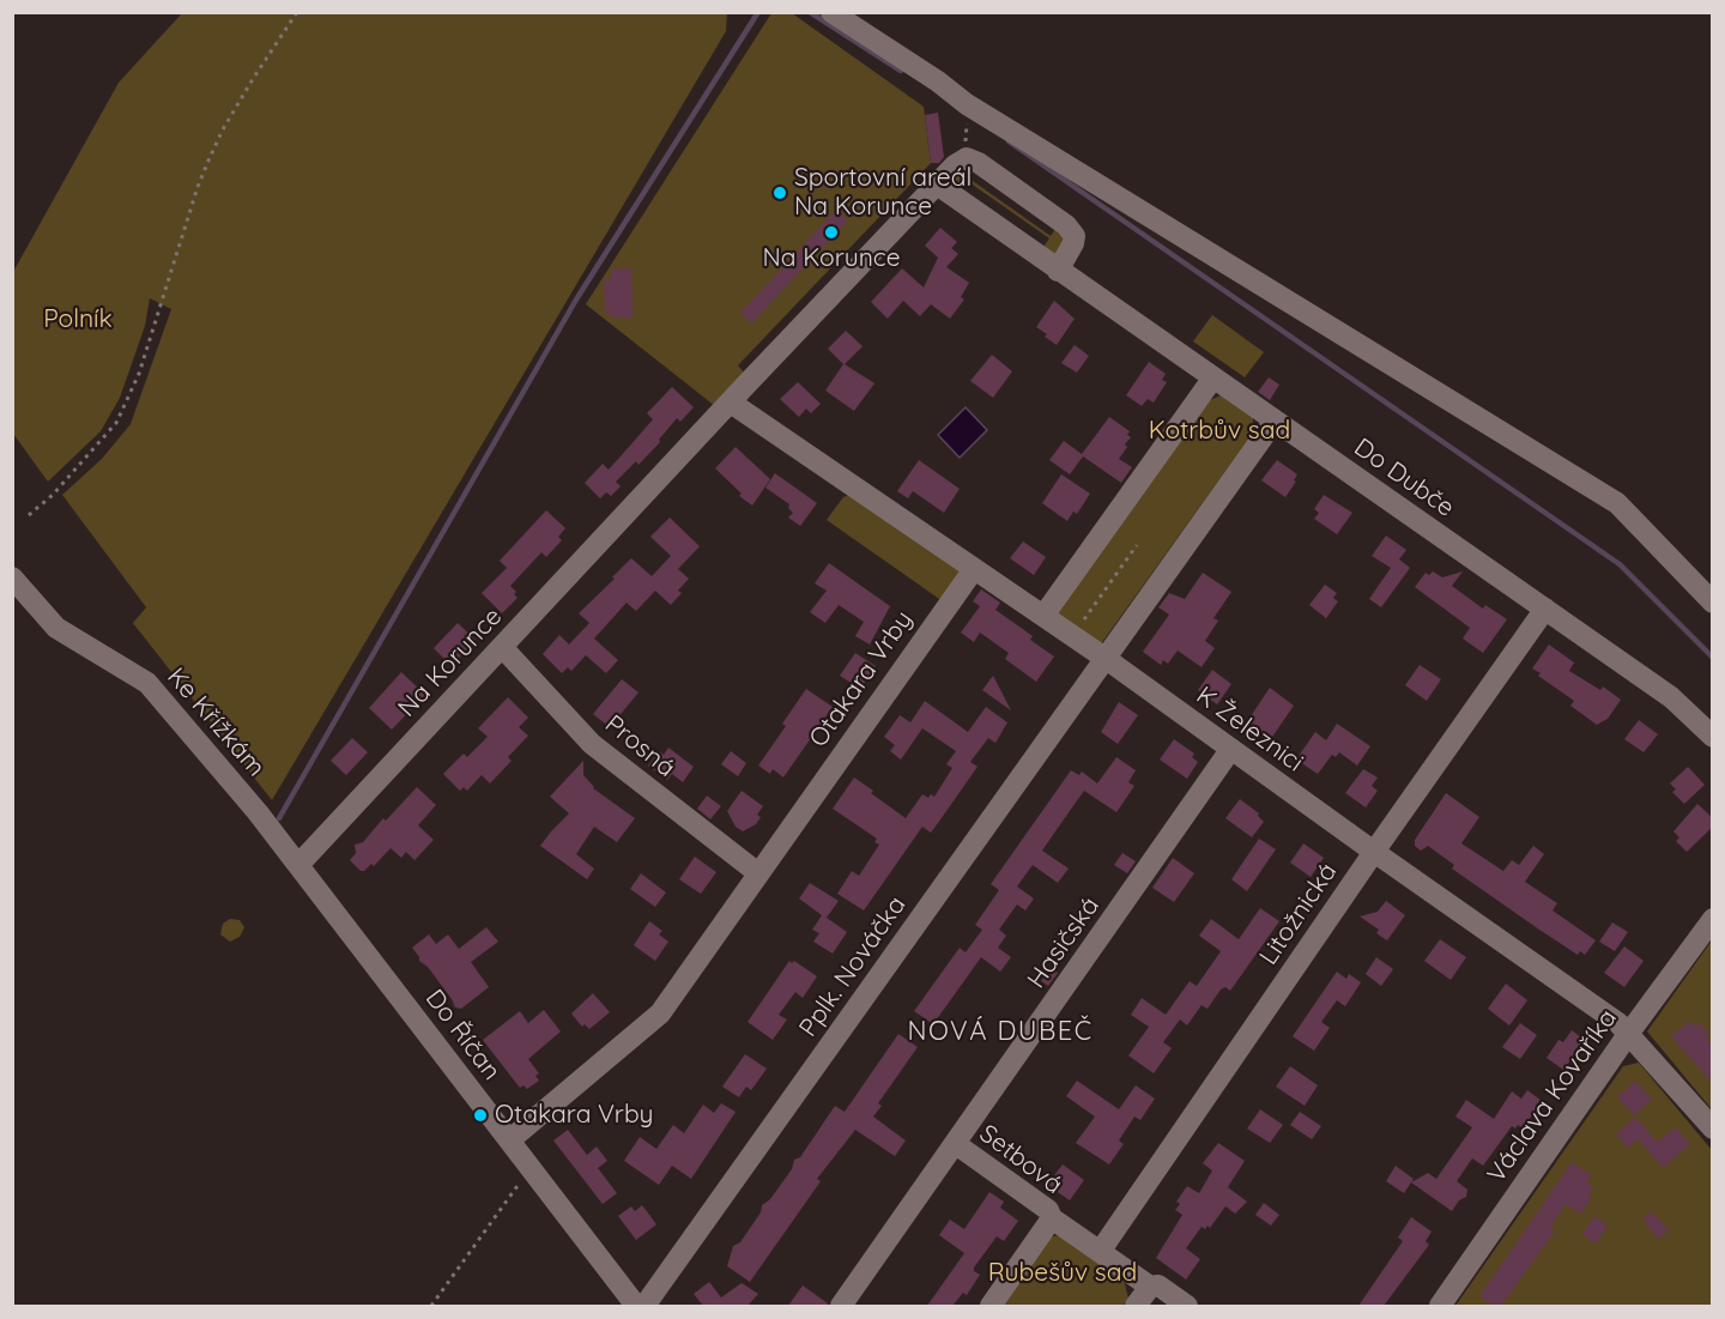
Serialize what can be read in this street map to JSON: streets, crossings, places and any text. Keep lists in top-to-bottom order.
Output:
{
  "streets": {
    "street": [
      "Do Dubče",
      "Na Korunce",
      "Otakara Vrby",
      "Ke Křížkám",
      "K Železnici",
      "Prosná",
      "Litožnická",
      "Hasičská",
      "Pplk. Nováčka",
      "Do Říčan",
      "Václava Kovaříka",
      "Setbová"
    ]
  },
  "crossings": [
    ["Do Dubče", "Na Korunce"],
    ["Do Dubče", "Litožnická"],
    ["Do Dubče", "Pplk. Nováčka"],
    ["Na Korunce", "Ke Křížkám"],
    ["Na Korunce", "K Železnici"],
    ["Na Korunce", "Prosná"],
    ["Na Korunce", "Do Říčan"],
    ["Otakara Vrby", "K Železnici"],
    ["Otakara Vrby", "Prosná"],
    ["Otakara Vrby", "Do Říčan"],
    ["Ke Křížkám", "Do Říčan"],
    ["K Železnici", "Litožnická"],
    ["K Železnici", "Hasičská"],
    ["K Železnici", "Pplk. Nováčka"],
    ["K Železnici", "Václava Kovaříka"],
    ["Hasičská", "Setbová"]
  ],
  "districts": ["NOVÁ DUBEČ"],
  "parks": ["Polník", "Kotrbův sad", "Rubešův sad"],
  "places": ["Sportovní areál Na Korunce", "Na Korunce", "Otakara Vrby"]
}
